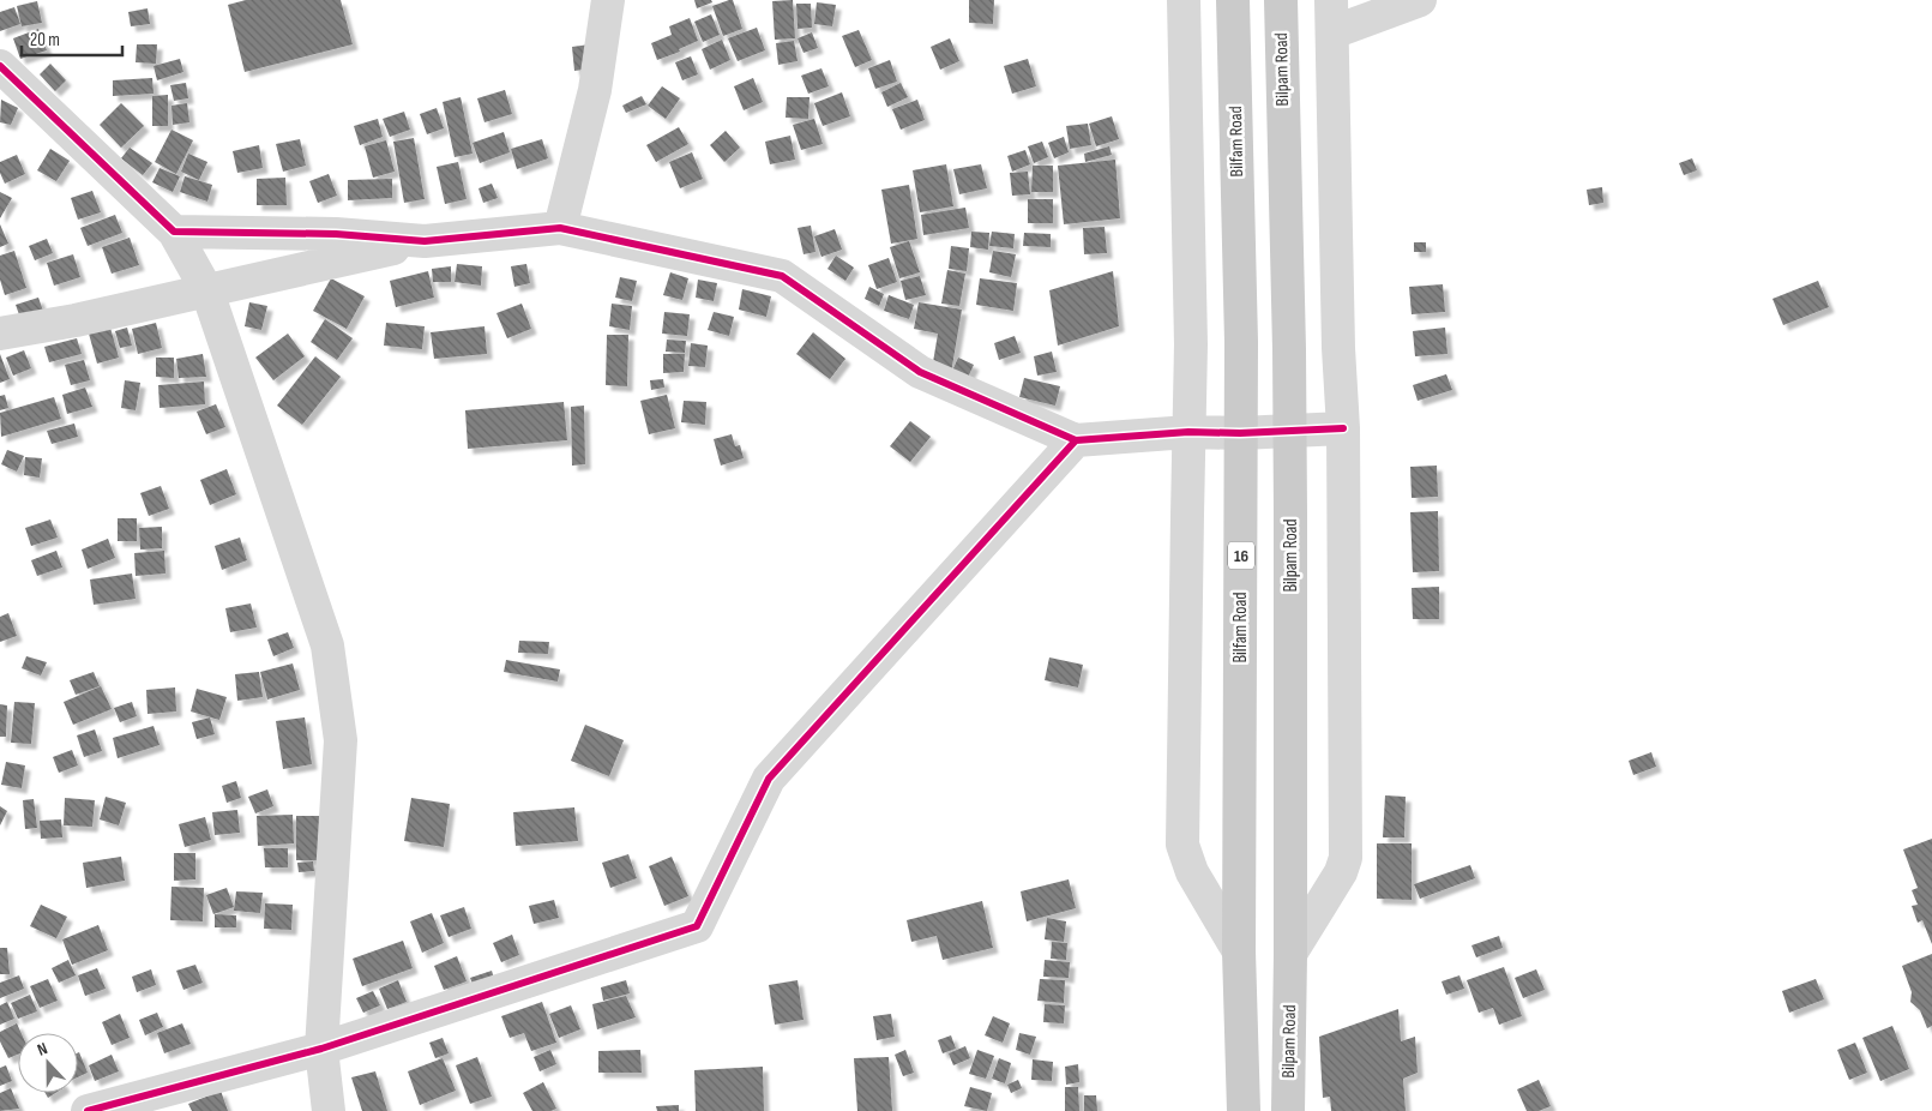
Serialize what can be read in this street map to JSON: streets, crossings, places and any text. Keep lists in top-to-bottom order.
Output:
{
  "streets": {
    "main road": ["Bilpam Road", "Bilfam Road", "16"]
  },
  "scale_bar": "20 m",
  "north": "top"
}
